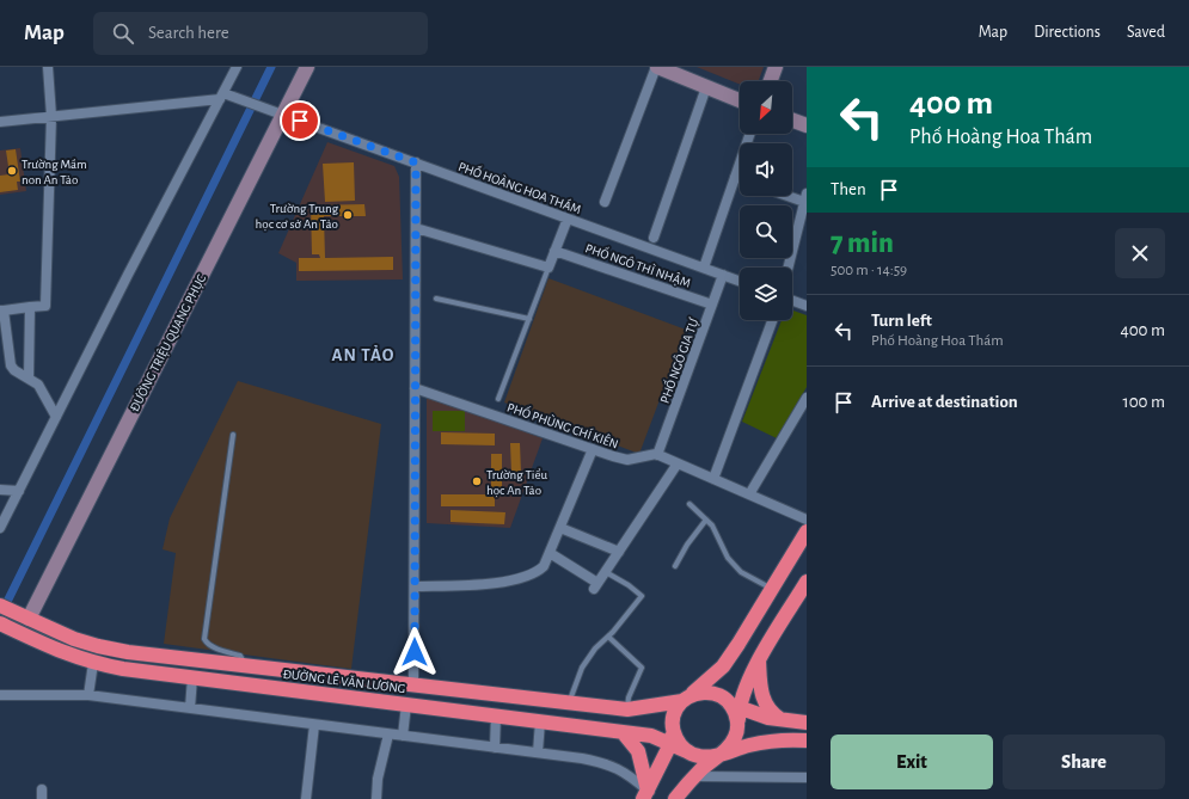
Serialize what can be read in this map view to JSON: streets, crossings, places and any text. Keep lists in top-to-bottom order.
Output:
{
  "streets": {
    "highway": ["ĐƯỜNG LÊ VĂN LƯƠNG"],
    "street": [
      "PHỐ HOÀNG HOA THÁM",
      "PHỐ NGÔ THÌ NHẬM",
      "ĐƯỜNG TRIỆU QUANG PHỤC",
      "PHỐ NGÔ GIA TỰ",
      "PHỐ PHÙNG CHÍ KIÊN"
    ]
  },
  "crossings": [
    ["PHỐ HOÀNG HOA THÁM", "ĐƯỜNG TRIỆU QUANG PHỤC"],
    ["PHỐ HOÀNG HOA THÁM", "PHỐ NGÔ GIA TỰ"],
    ["PHỐ NGÔ THÌ NHẬM", "PHỐ NGÔ GIA TỰ"],
    ["ĐƯỜNG TRIỆU QUANG PHỤC", "ĐƯỜNG LÊ VĂN LƯƠNG"],
    ["PHỐ NGÔ GIA TỰ", "PHỐ PHÙNG CHÍ KIÊN"]
  ],
  "districts": ["AN TẢO"],
  "places": ["Trường Mầm non An Tảo", "Trường Trung học cơ sở An Tảo", "Trường Tiểu học An Tảo"],
  "north": "bottom left",
  "page": {
    "header": "Map",
    "search": "Search here",
    "nav": ["Map", "Directions", "Saved"],
    "turn": ["400 m", "Phố Hoàng Hoa Thám"],
    "then": "Then",
    "heading": ["7 min", "500 m · 14:59"],
    "list": [
      {
        "name": "Turn left",
        "note": "Phố Hoàng Hoa Thám",
        "value": "400 m"
      },
      {
        "name": "Arrive at destination",
        "value": "100 m"
      }
    ],
    "buttons": ["Exit", "Share"]
  }
}
